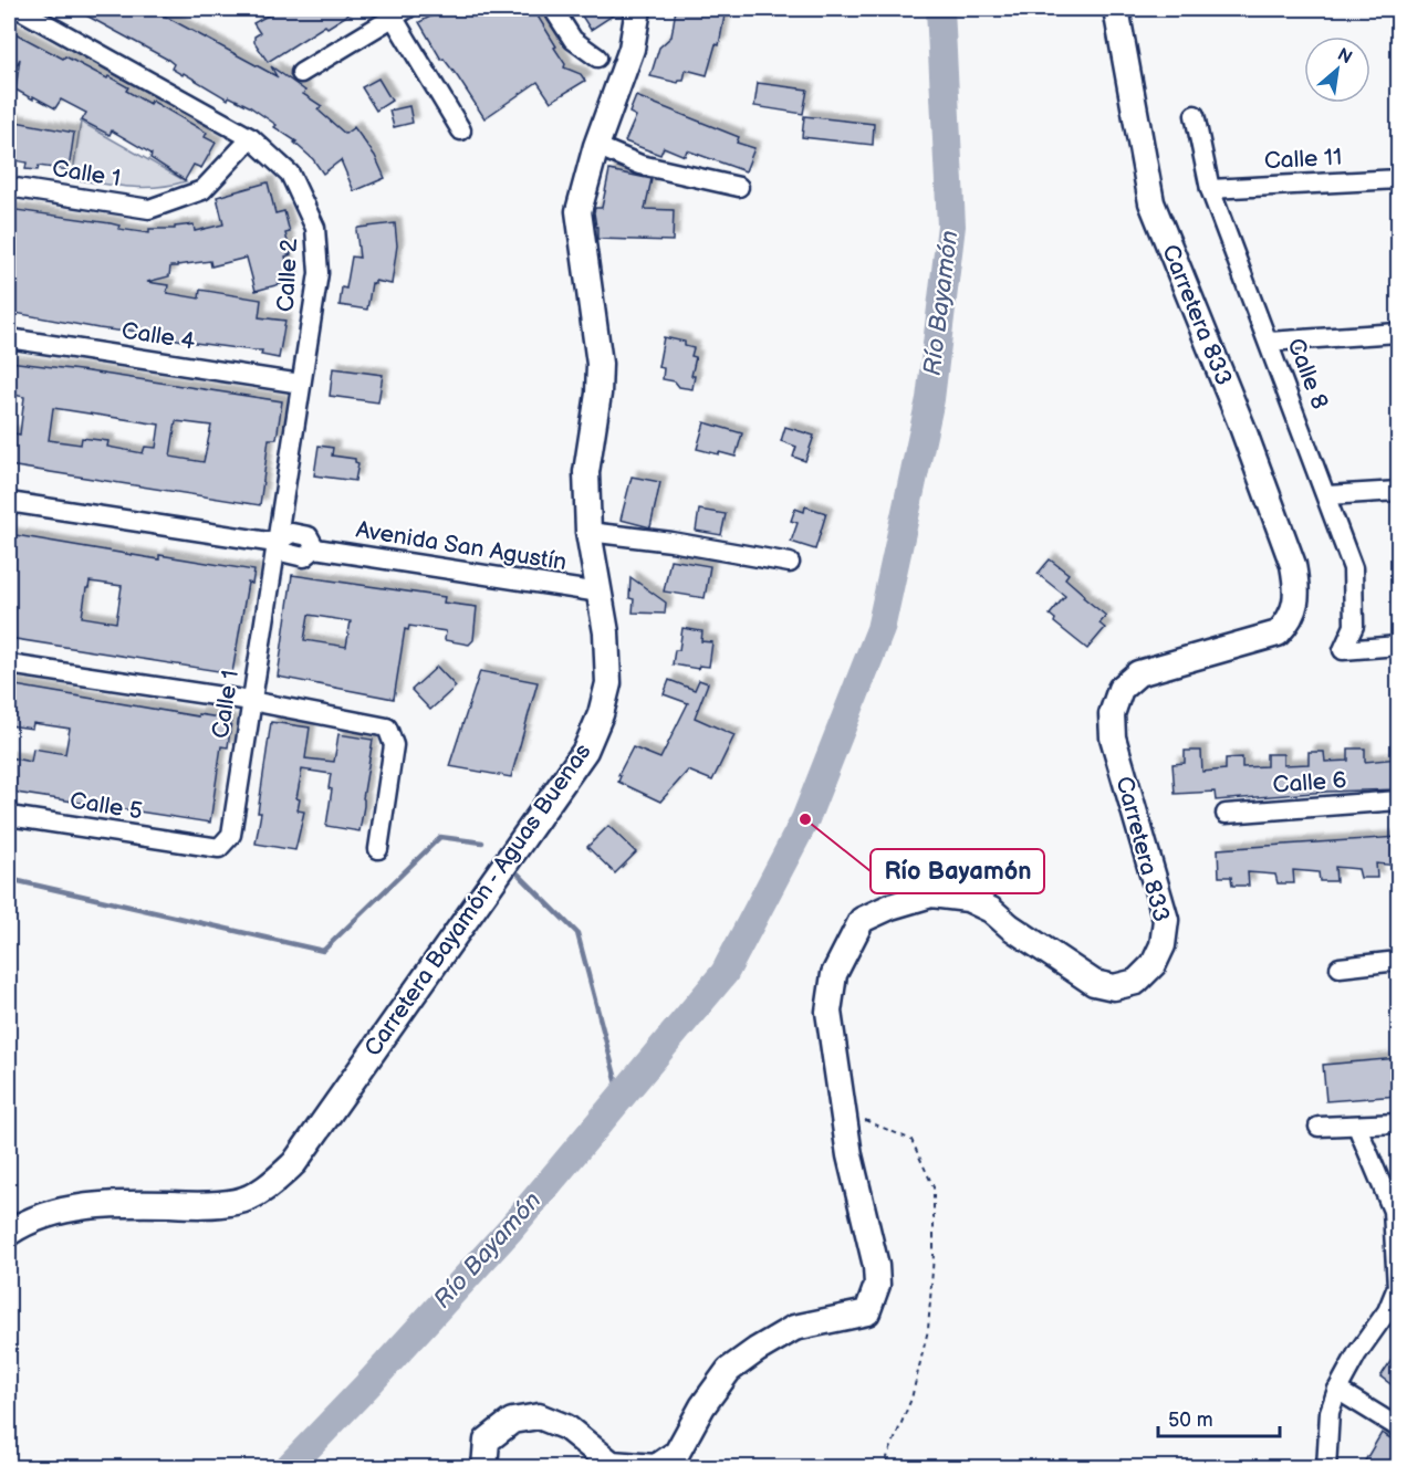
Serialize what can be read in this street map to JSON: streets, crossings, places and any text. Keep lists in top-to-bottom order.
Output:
{
  "streets": {
    "street": [
      "Calle 11",
      "Calle 1",
      "Calle 2",
      "Carretera 833",
      "Calle 4",
      "Calle 8",
      "Avenida San Agustín",
      "Calle 6",
      "Calle 5",
      "Carretera Bayamón - Aguas Buenas"
    ]
  },
  "crossings": [
    ["Calle 11", "Calle 8"],
    ["Calle 1", "Calle 2"],
    ["Calle 1", "Avenida San Agustín"],
    ["Calle 1", "Calle 5"],
    ["Calle 2", "Calle 4"],
    ["Calle 2", "Avenida San Agustín"],
    ["Avenida San Agustín", "Carretera Bayamón - Aguas Buenas"]
  ],
  "water": ["Río Bayamón"],
  "places": ["Río Bayamón"],
  "scale_bar": "50 m",
  "north": "top right"
}
